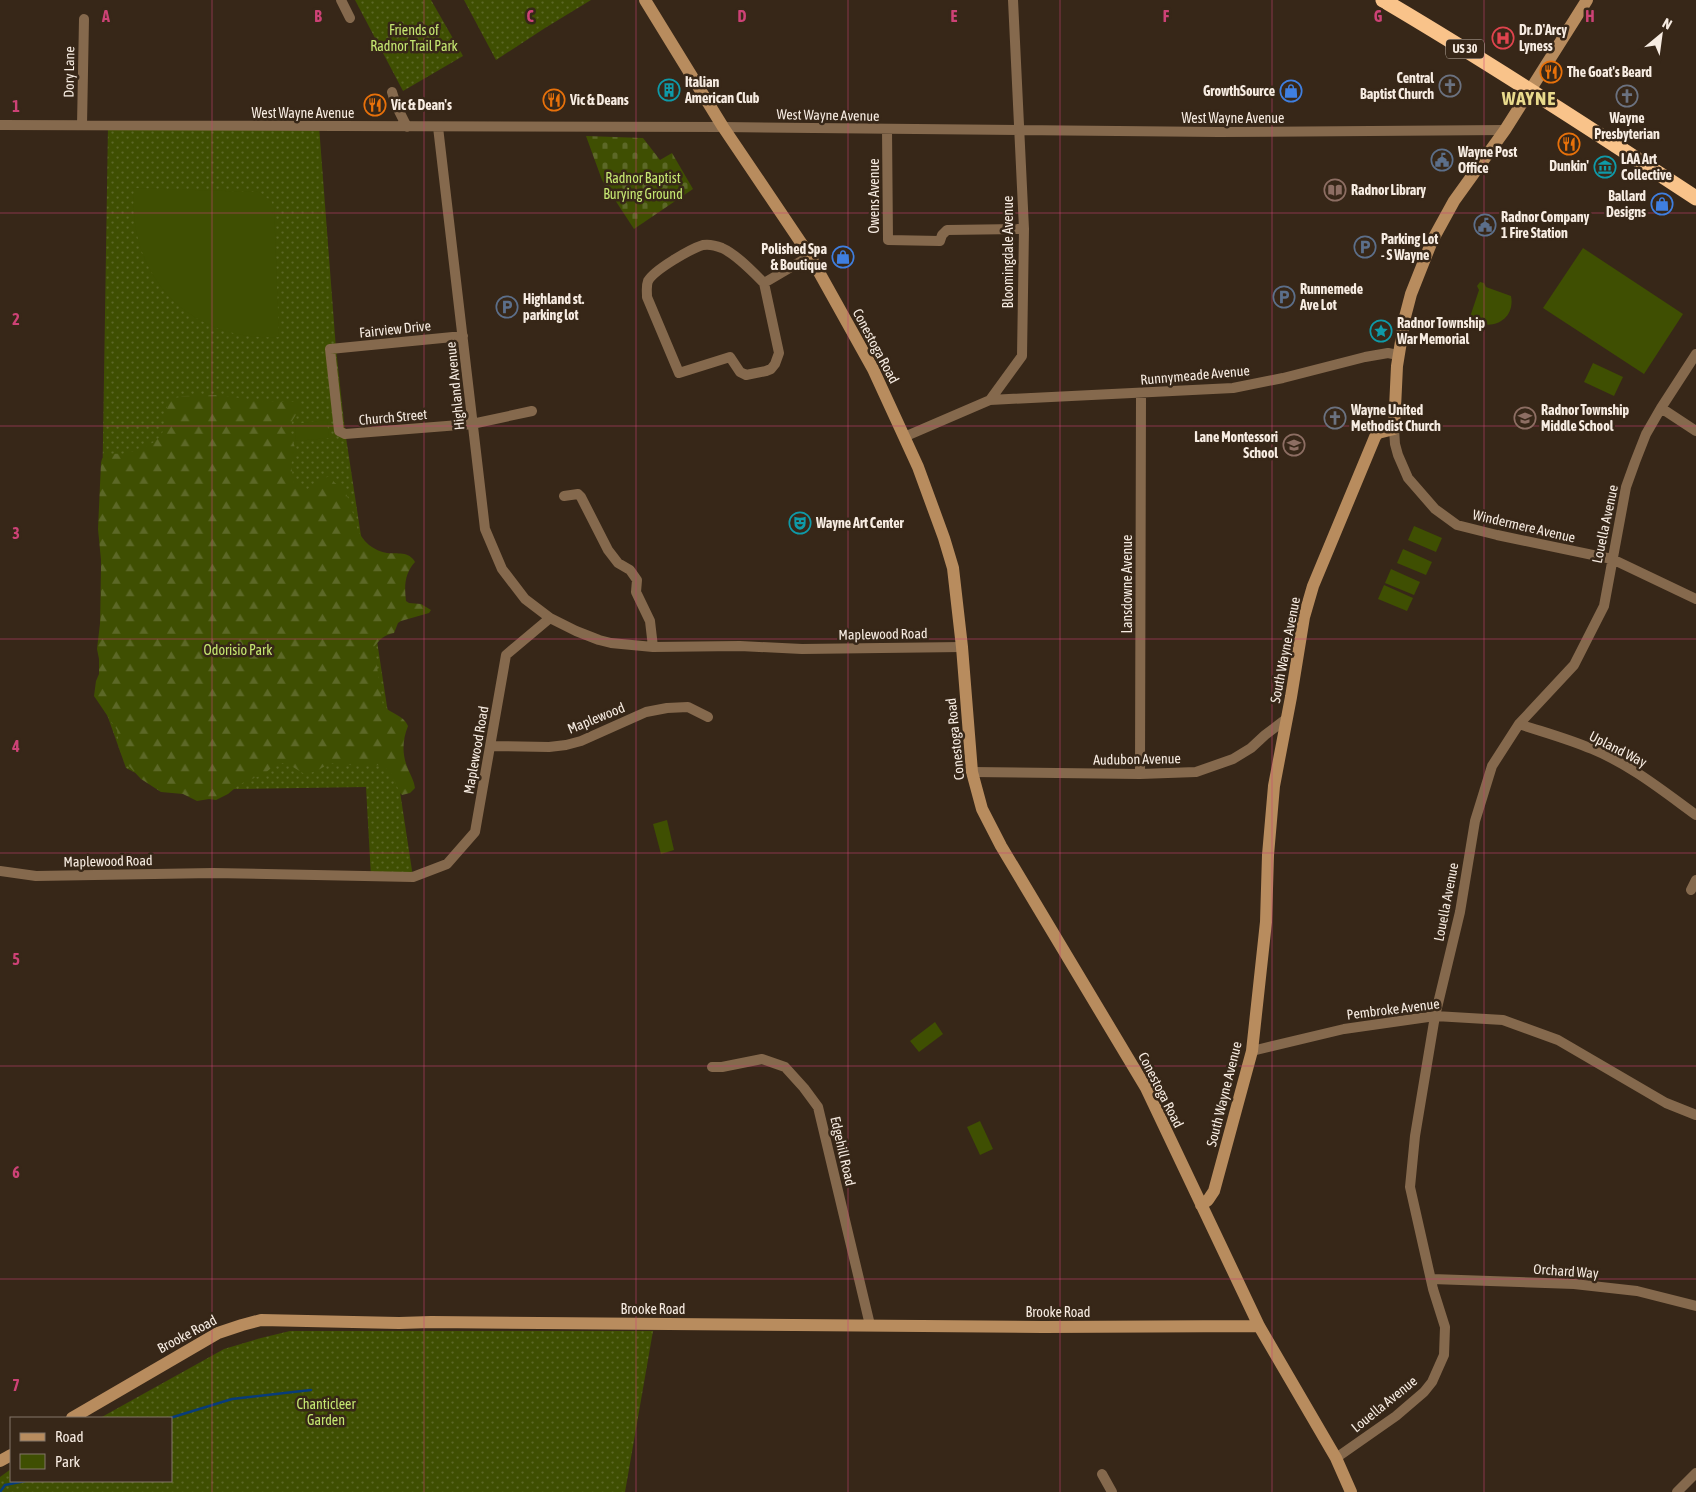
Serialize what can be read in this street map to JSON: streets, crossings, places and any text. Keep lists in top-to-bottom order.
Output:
{
  "streets": {
    "highway": ["US 30"],
    "main road": ["Conestoga Road", "South Wayne Avenue", "Brooke Road"],
    "street": [
      "Dory Lane",
      "West Wayne Avenue",
      "Owens Avenue",
      "Bloomingdale Avenue",
      "Fairview Drive",
      "Runnymeade Avenue",
      "Highland Avenue",
      "Church Street",
      "Louella Avenue",
      "Windermere Avenue",
      "Lansdowne Avenue",
      "Maplewood Road",
      "Maplewood",
      "Upland Way",
      "Audubon Avenue",
      "Pembroke Avenue",
      "Edgehill Road",
      "Orchard Way"
    ]
  },
  "crossings": [
    ["Dory Lane", "West Wayne Avenue"],
    ["West Wayne Avenue", "Owens Avenue"],
    ["West Wayne Avenue", "Bloomingdale Avenue"],
    ["West Wayne Avenue", "Conestoga Road"],
    ["West Wayne Avenue", "Highland Avenue"],
    ["Owens Avenue", "Bloomingdale Avenue"],
    ["Bloomingdale Avenue", "Runnymeade Avenue"],
    ["Fairview Drive", "Highland Avenue"],
    ["Fairview Drive", "Church Street"],
    ["Conestoga Road", "Louella Avenue"],
    ["Conestoga Road", "Maplewood Road"],
    ["Conestoga Road", "South Wayne Avenue"],
    ["Conestoga Road", "Audubon Avenue"],
    ["Conestoga Road", "Brooke Road"],
    ["Runnymeade Avenue", "Lansdowne Avenue"],
    ["Highland Avenue", "Church Street"],
    ["Highland Avenue", "Maplewood Road"],
    ["Louella Avenue", "Windermere Avenue"],
    ["Louella Avenue", "Upland Way"],
    ["Louella Avenue", "Pembroke Avenue"],
    ["Louella Avenue", "Orchard Way"],
    ["Windermere Avenue", "South Wayne Avenue"],
    ["Lansdowne Avenue", "Audubon Avenue"],
    ["Maplewood Road", "Maplewood"],
    ["South Wayne Avenue", "Audubon Avenue"],
    ["South Wayne Avenue", "Pembroke Avenue"],
    ["Edgehill Road", "Brooke Road"]
  ],
  "districts": ["WAYNE"],
  "parks": [
    "Friends of Radnor Trail Park",
    "Radnor Baptist Burying Ground",
    "Odorisio Park",
    "Chanticleer Garden"
  ],
  "places": {
    "hospital": ["Dr. D'Arcy Lyness"],
    "restaurant": [
      "The Goat's Beard",
      "Vic & Deans",
      "Vic & Dean's",
      "Dunkin'"
    ],
    "church": ["Central Baptist Church", "Wayne Presbyterian", "Wayne United Methodist Church"],
    "building": ["Italian American Club"],
    "shop": ["GrowthSource", "Ballard Designs", "Polished Spa & Boutique"],
    "public building": ["Wayne Post Office", "Radnor Company 1 Fire Station"],
    "museum": ["LAA Art Collective"],
    "library": ["Radnor Library"],
    "parking": ["Parking Lot - S Wayne", "Runnemede Ave Lot", "Highland st. parking lot"],
    "place": ["Radnor Township War Memorial"],
    "school or university": ["Radnor Township Middle School", "Lane Montessori School"],
    "theatre": ["Wayne Art Center"]
  },
  "legend": ["Road", "Park"],
  "north": "top right",
  "grid": {
    "columns": [
      "A",
      "B",
      "C",
      "D",
      "E",
      "F",
      "G",
      "H"
    ],
    "rows": [
      "1",
      "2",
      "3",
      "4",
      "5",
      "6",
      "7"
    ]
  }
}
